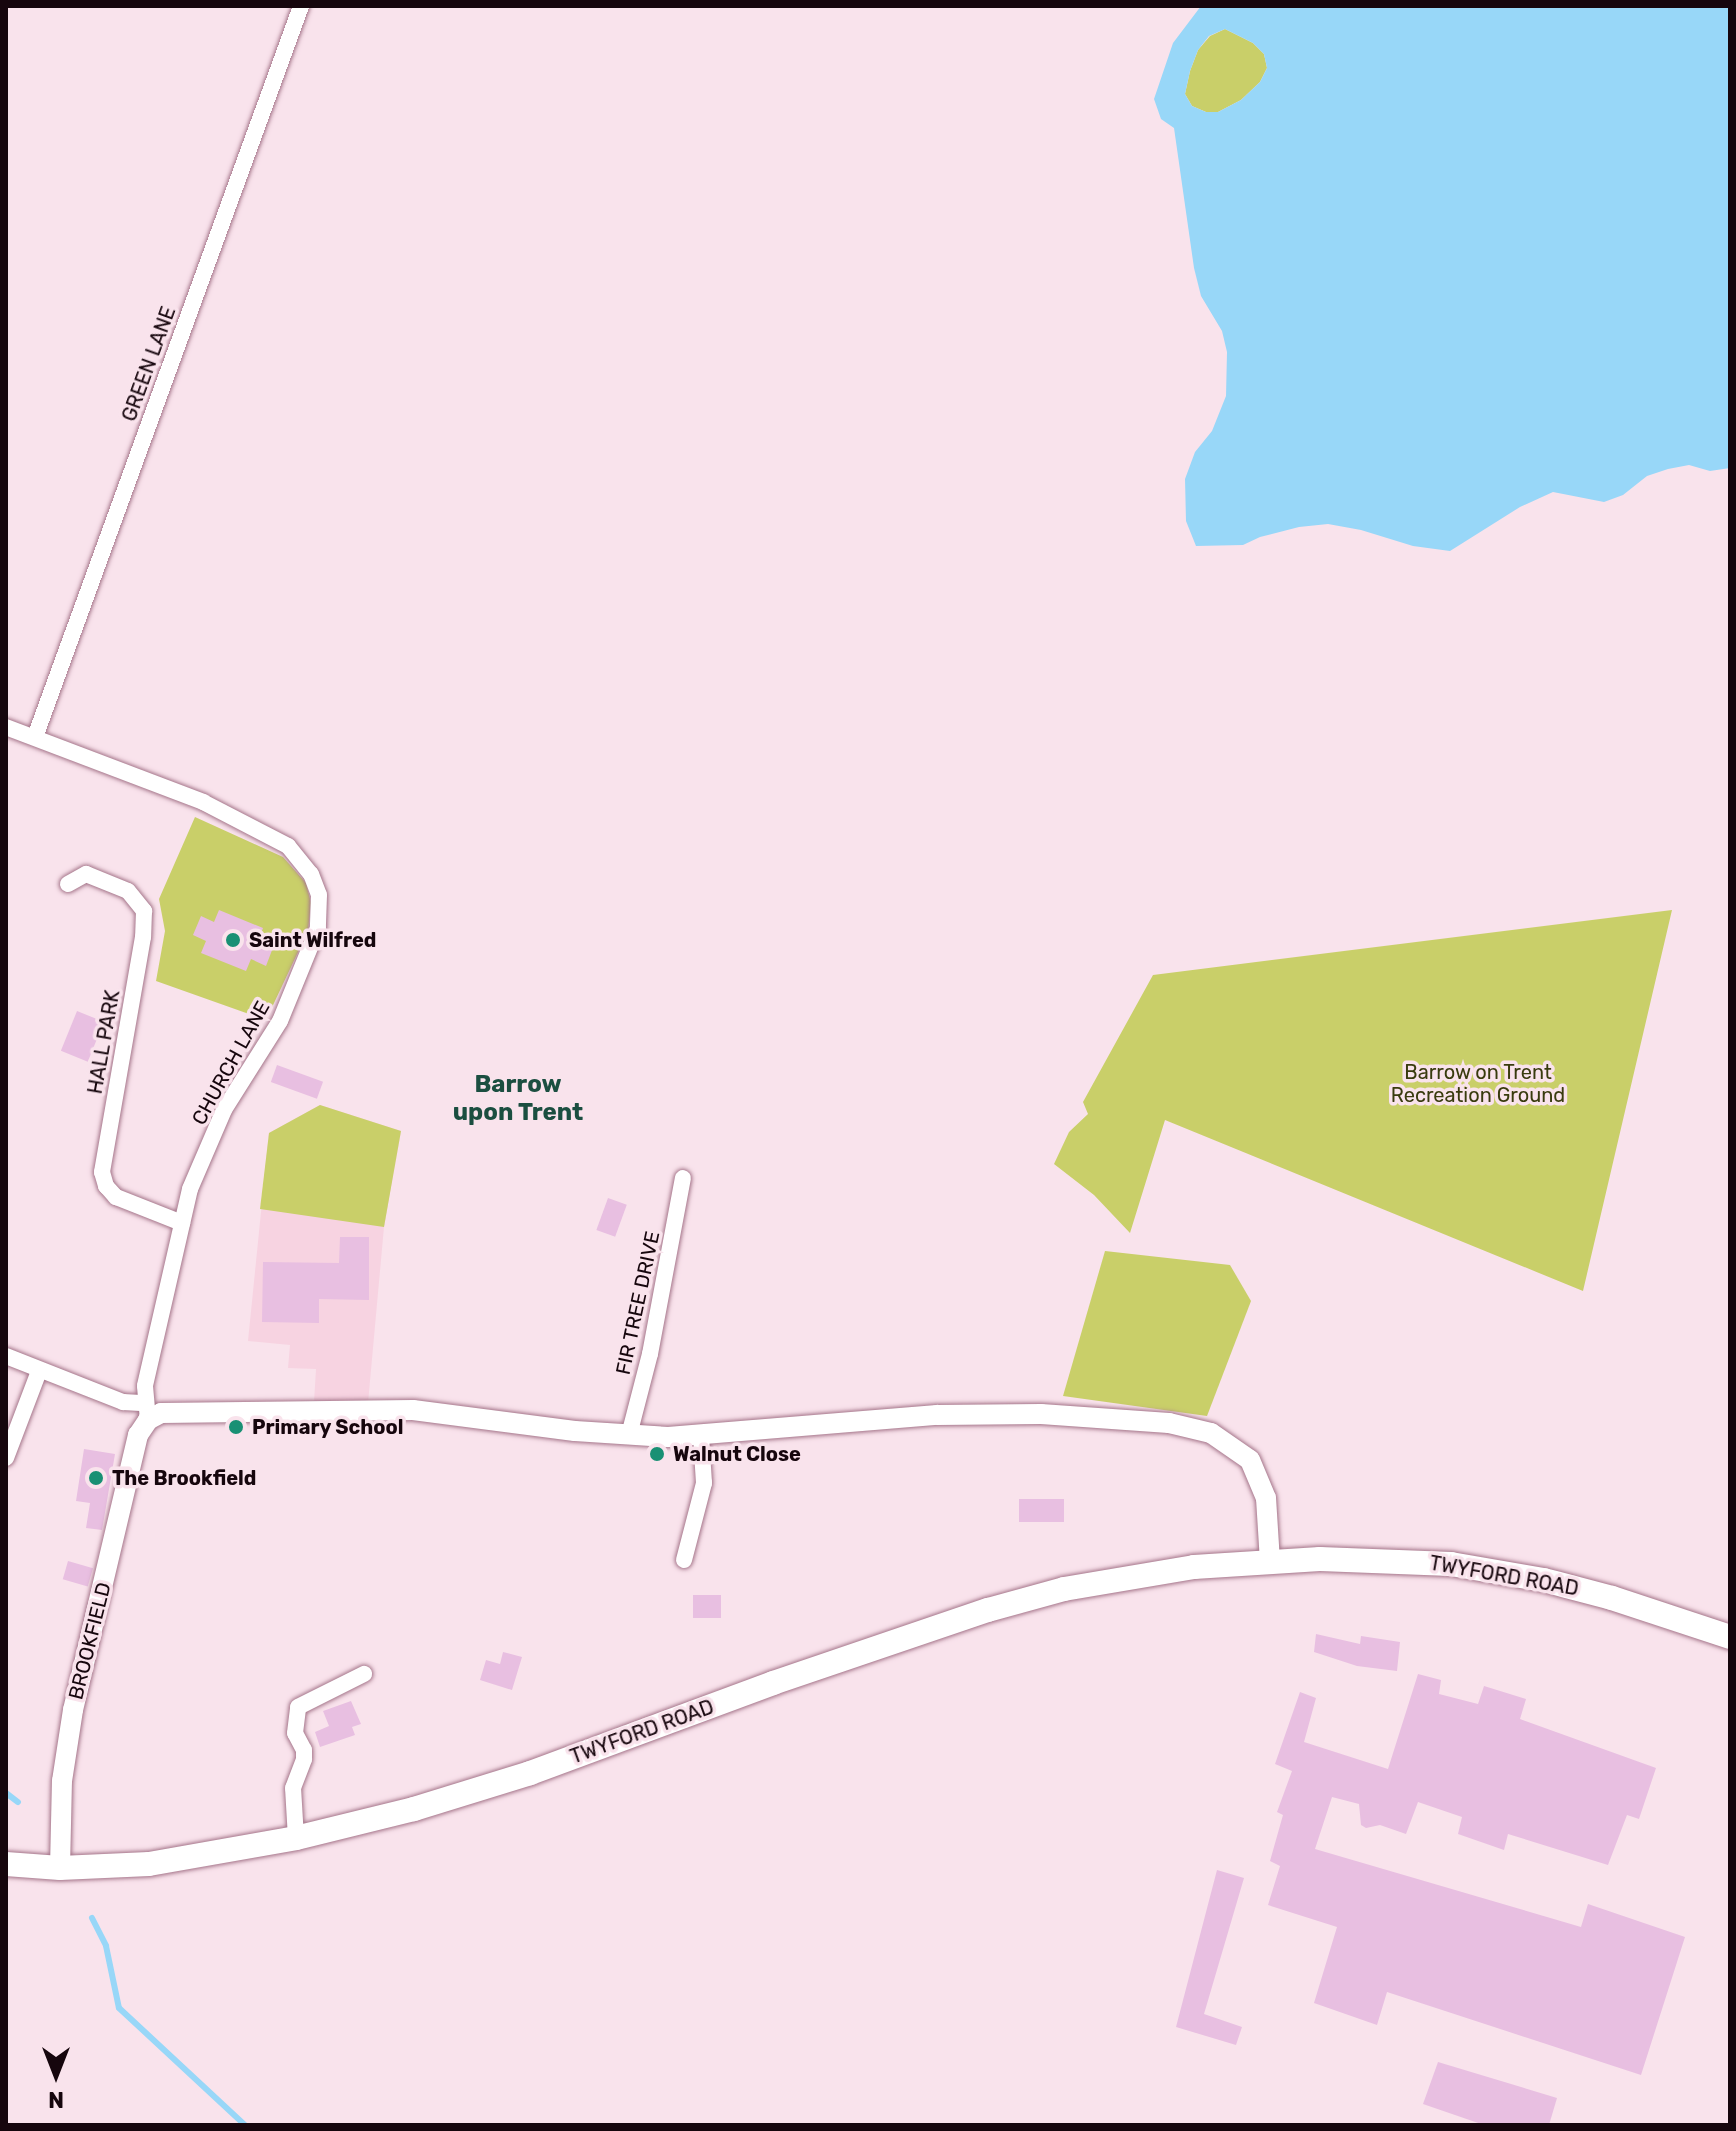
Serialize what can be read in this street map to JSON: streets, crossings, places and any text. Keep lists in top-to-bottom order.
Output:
{
  "streets": {
    "main road": ["TWYFORD ROAD"],
    "street": [
      "GREEN LANE",
      "HALL PARK",
      "CHURCH LANE",
      "FIR TREE DRIVE",
      "BROOKFIELD"
    ]
  },
  "crossings": [
    ["GREEN LANE", "CHURCH LANE"],
    ["HALL PARK", "CHURCH LANE"],
    ["CHURCH LANE", "BROOKFIELD"],
    ["TWYFORD ROAD", "BROOKFIELD"]
  ],
  "districts": ["Barrow upon Trent"],
  "parks": ["Barrow on Trent Recreation Ground"],
  "places": [
    "Saint Wilfred",
    "Primary School",
    "Walnut Close",
    "The Brookfield"
  ],
  "north": "bottom"
}
